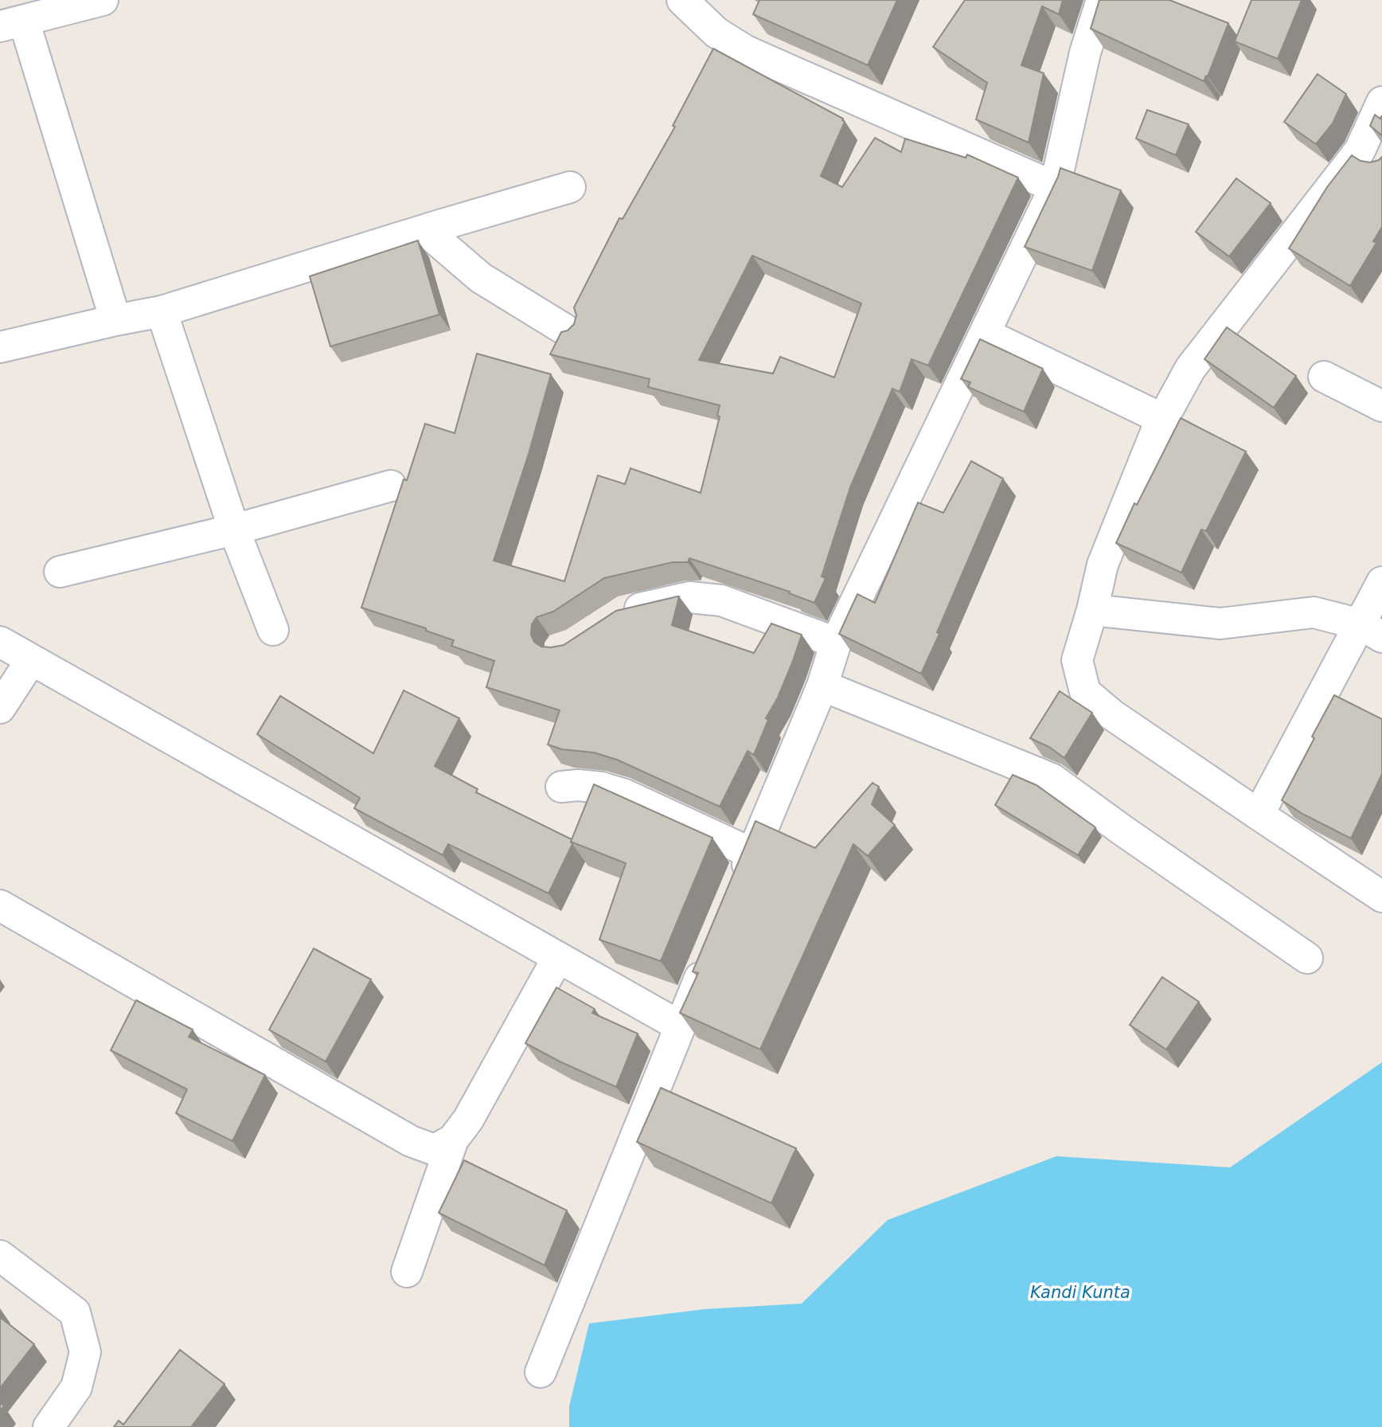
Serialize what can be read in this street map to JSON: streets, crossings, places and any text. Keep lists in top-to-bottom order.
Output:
{
  "water": ["Kandi Kunta"]
}
